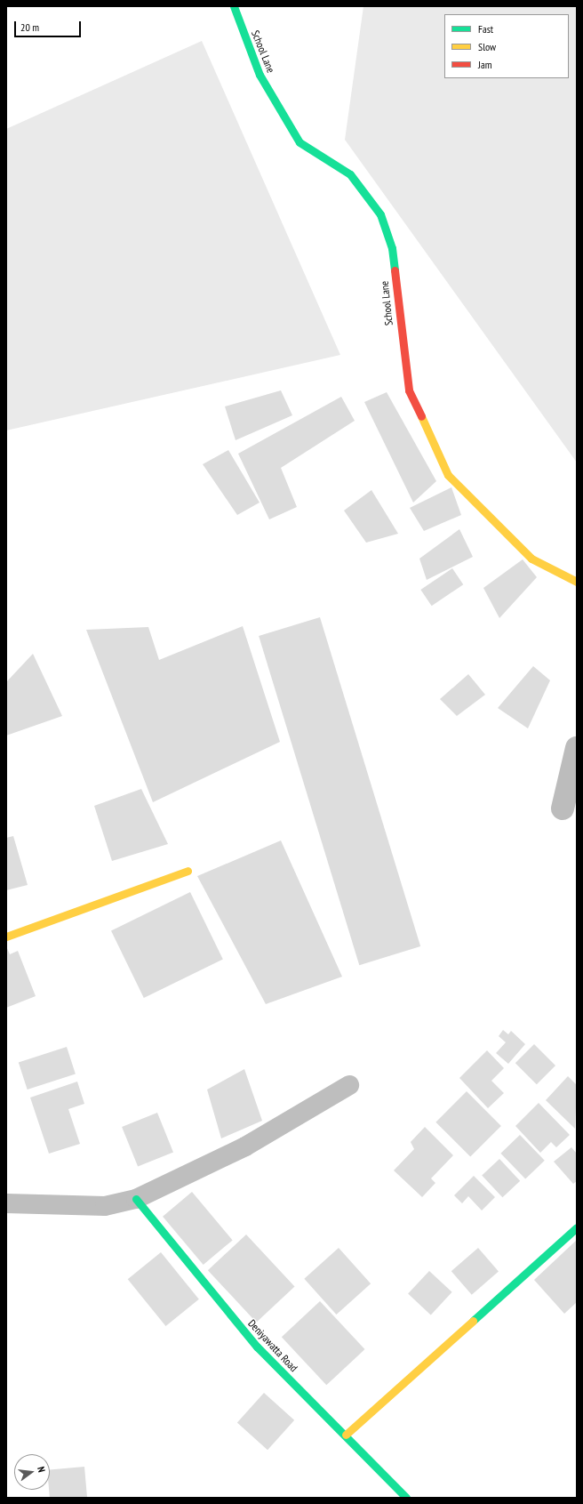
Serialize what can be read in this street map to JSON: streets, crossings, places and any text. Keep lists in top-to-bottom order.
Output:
{
  "streets": {
    "street": ["School Lane", "Deniyawatta Road"]
  },
  "legend": ["Fast", "Slow", "Jam"],
  "scale_bar": "20 m",
  "north": "right"
}
